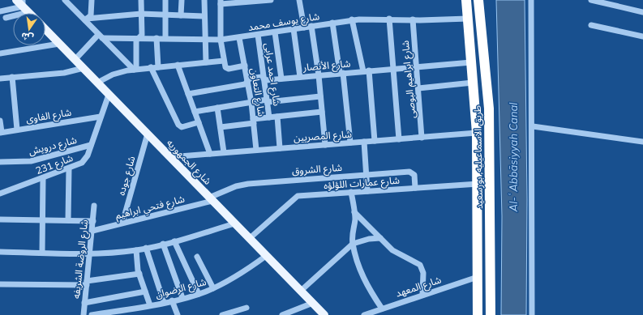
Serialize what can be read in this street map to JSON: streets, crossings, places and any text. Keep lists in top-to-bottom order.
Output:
{
  "streets": {
    "highway": ["طريق الاسماعيليه, بورسعيد"],
    "main road": ["شارع الجمهوريه"],
    "street": [
      "شارع يوسف محمد",
      "شارع الأنصار",
      "شارع احمد عرابى",
      "شارع ابراهيم البوصى",
      "شارع التعاون",
      "شارع الفاوى",
      "شارع المصريين",
      "شارع درويش",
      "شارع 231",
      "شارع الشروق",
      "شارع جوده",
      "شارع عمارات اللؤلؤه",
      "شارع فتحي ابراهيم",
      "شارع الروضة الشريفه",
      "شارع المعهد",
      "شارع الرضوان"
    ]
  },
  "crossings": [
    ["شارع يوسف محمد", "شارع احمد عرابى"],
    ["شارع يوسف محمد", "شارع ابراهيم البوصى"],
    ["شارع يوسف محمد", "شارع التعاون"],
    ["شارع يوسف محمد", "طريق الاسماعيليه, بورسعيد"],
    ["شارع الأنصار", "شارع احمد عرابى"],
    ["شارع الأنصار", "شارع ابراهيم البوصى"],
    ["شارع الأنصار", "شارع التعاون"],
    ["شارع الأنصار", "طريق الاسماعيليه, بورسعيد"],
    ["شارع ابراهيم البوصى", "شارع المصريين"],
    ["شارع التعاون", "شارع المصريين"],
    ["شارع الفاوى", "شارع 231"],
    ["شارع المصريين", "طريق الاسماعيليه, بورسعيد"],
    ["شارع المصريين", "شارع الجمهوريه"],
    ["شارع درويش", "شارع 231"],
    ["طريق الاسماعيليه, بورسعيد", "شارع عمارات اللؤلؤه"],
    ["طريق الاسماعيليه, بورسعيد", "شارع المعهد"],
    ["شارع الجمهوريه", "شارع 231"],
    ["شارع الجمهوريه", "شارع الشروق"],
    ["شارع الجمهوريه", "شارع جوده"],
    ["شارع الجمهوريه", "شارع عمارات اللؤلؤه"],
    ["شارع الجمهوريه", "شارع فتحي ابراهيم"],
    ["شارع الجمهوريه", "شارع الرضوان"],
    ["شارع الشروق", "شارع عمارات اللؤلؤه"],
    ["شارع الشروق", "شارع فتحي ابراهيم"],
    ["شارع جوده", "شارع فتحي ابراهيم"],
    ["شارع فتحي ابراهيم", "شارع الروضة الشريفه"]
  ],
  "water": ["Al-ʿAbbāsiyyah Canal"],
  "north": "bottom"
}
